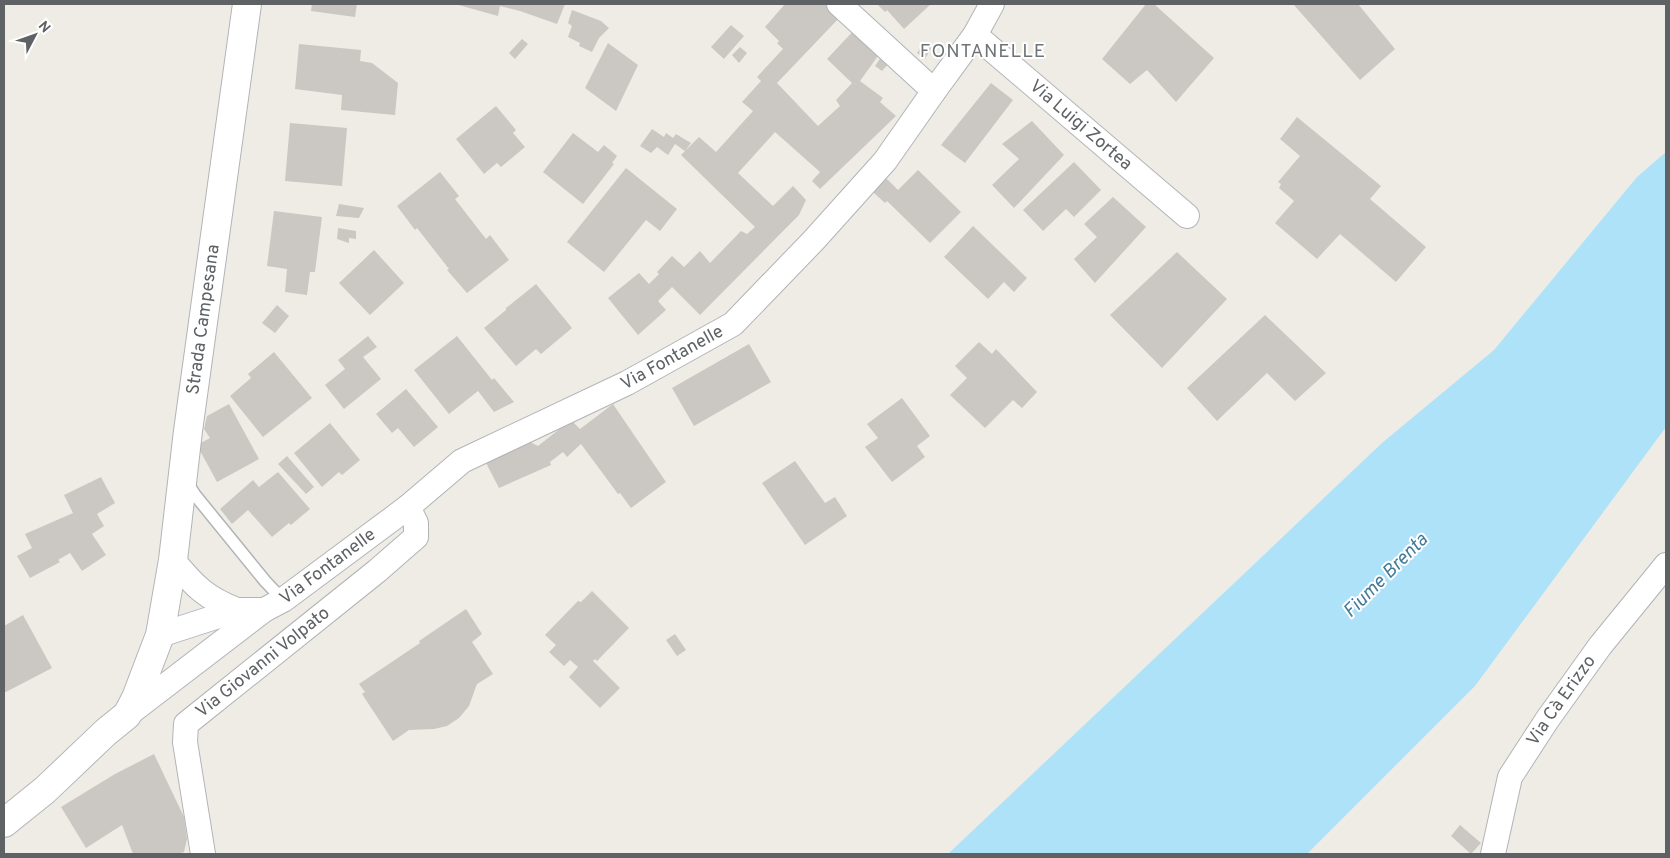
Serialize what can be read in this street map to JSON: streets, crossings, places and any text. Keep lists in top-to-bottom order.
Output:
{
  "streets": {
    "street": [
      "Via Luigi Zortea",
      "Strada Campesana",
      "Via Fontanelle",
      "Via Giovanni Volpato",
      "Via Cà Erizzo"
    ]
  },
  "crossings": [
    ["Via Luigi Zortea", "Via Fontanelle"],
    ["Strada Campesana", "Via Fontanelle"],
    ["Via Fontanelle", "Via Giovanni Volpato"]
  ],
  "districts": ["FONTANELLE"],
  "water": ["Fiume Brenta"],
  "north": "top right"
}
